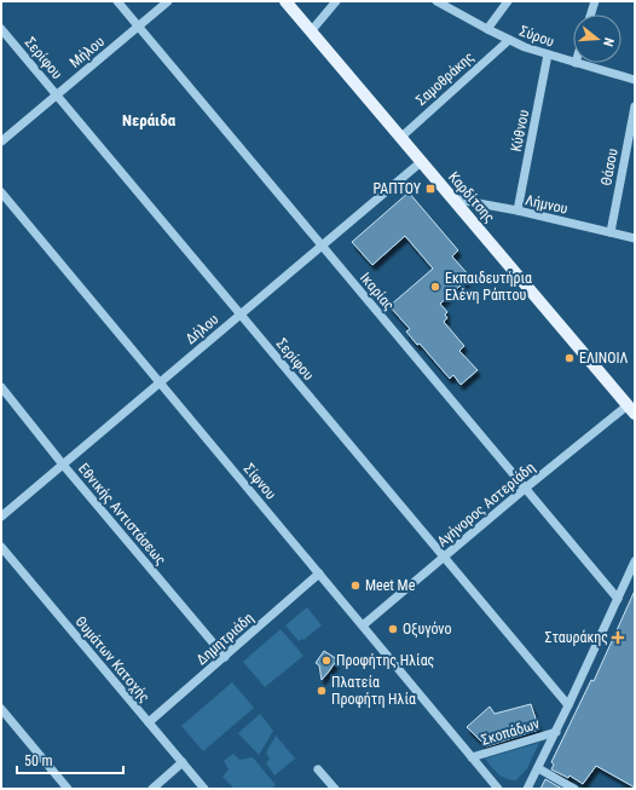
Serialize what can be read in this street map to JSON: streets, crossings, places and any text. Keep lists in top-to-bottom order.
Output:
{
  "streets": {
    "main road": ["Καρδίτσης"],
    "street": [
      "Σύρου",
      "Μήλου",
      "Σερίφου",
      "Σαμοθράκης",
      "Κύθνου",
      "Θάσου",
      "Λήμνου",
      "Ικαρίας",
      "Δήλου",
      "Σίφνου",
      "Αγήνορος Αστεριάδη",
      "Εθνικής Αντιστάσεως",
      "Δημητριάδη",
      "Θυμάτων Κατοχής",
      "Σκοπάδων"
    ]
  },
  "crossings": [
    ["Σύρου", "Σαμοθράκης"],
    ["Σύρου", "Κύθνου"],
    ["Μήλου", "Σερίφου"],
    ["Μήλου", "Ικαρίας"],
    ["Σερίφου", "Δήλου"],
    ["Σερίφου", "Αγήνορος Αστεριάδη"],
    ["Σερίφου", "Σκοπάδων"],
    ["Σαμοθράκης", "Καρδίτσης"],
    ["Κύθνου", "Λήμνου"],
    ["Θάσου", "Λήμνου"],
    ["Καρδίτσης", "Λήμνου"],
    ["Καρδίτσης", "Δήλου"],
    ["Καρδίτσης", "Αγήνορος Αστεριάδη"],
    ["Ικαρίας", "Δήλου"],
    ["Ικαρίας", "Αγήνορος Αστεριάδη"],
    ["Ικαρίας", "Σκοπάδων"],
    ["Δήλου", "Σίφνου"],
    ["Δήλου", "Εθνικής Αντιστάσεως"],
    ["Σίφνου", "Αγήνορος Αστεριάδη"],
    ["Σίφνου", "Δημητριάδη"],
    ["Σίφνου", "Σκοπάδων"],
    ["Εθνικής Αντιστάσεως", "Δημητριάδη"],
    ["Δημητριάδη", "Θυμάτων Κατοχής"]
  ],
  "districts": ["Νεράιδα"],
  "places": {
    "transit": ["ΡΑΠΤΟΥ"],
    "other": [
      "Εκπαιδευτήρια Ελένη Ράπτου",
      "ΕΛΙΝΟΙΛ",
      "Meet Me",
      "Οξυγόνο",
      "Προφήτης Ηλίας",
      "Πλατεία Προφήτη Ηλία"
    ],
    "health": ["Σταυράκης"]
  },
  "scale_bar": "50 m",
  "north": "right"
}
